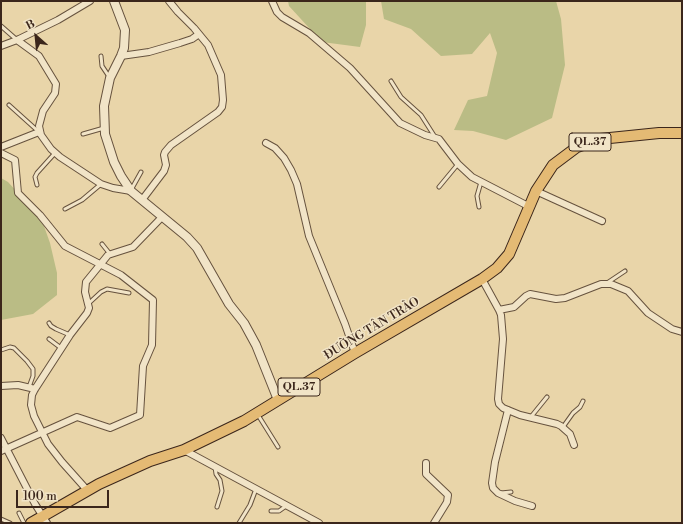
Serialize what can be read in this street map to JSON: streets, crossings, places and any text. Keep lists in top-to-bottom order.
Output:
{
  "streets": {
    "highway": ["QL.37", "ĐƯỜNG TÂN TRÀO"]
  },
  "scale_bar": "100 m",
  "north": "top left"
}
